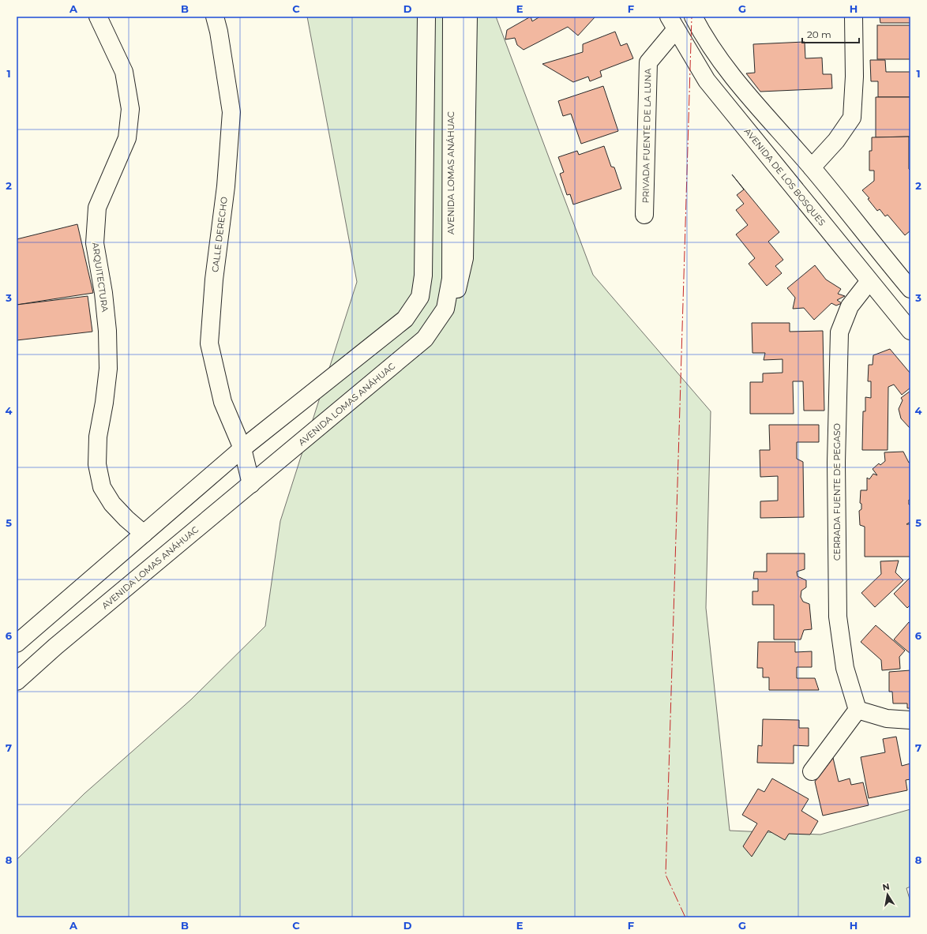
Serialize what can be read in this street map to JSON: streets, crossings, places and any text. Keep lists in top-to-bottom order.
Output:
{
  "streets": {
    "street": [
      "PRIVADA FUENTE DE LA LUNA",
      "AVENIDA LOMAS ANÁHUAC",
      "AVENIDA DE LOS BOSQUES",
      "CALLE DERECHO",
      "ARQUITECTURA",
      "CERRADA FUENTE DE PEGASO"
    ]
  },
  "crossings": [
    ["PRIVADA FUENTE DE LA LUNA", "AVENIDA DE LOS BOSQUES"],
    ["AVENIDA LOMAS ANÁHUAC", "CALLE DERECHO"],
    ["AVENIDA DE LOS BOSQUES", "CERRADA FUENTE DE PEGASO"]
  ],
  "scale_bar": "20 m",
  "north": "top",
  "grid": {
    "columns": [
      "A",
      "B",
      "C",
      "D",
      "E",
      "F",
      "G",
      "H"
    ],
    "rows": [
      "1",
      "2",
      "3",
      "4",
      "5",
      "6",
      "7",
      "8"
    ]
  }
}
